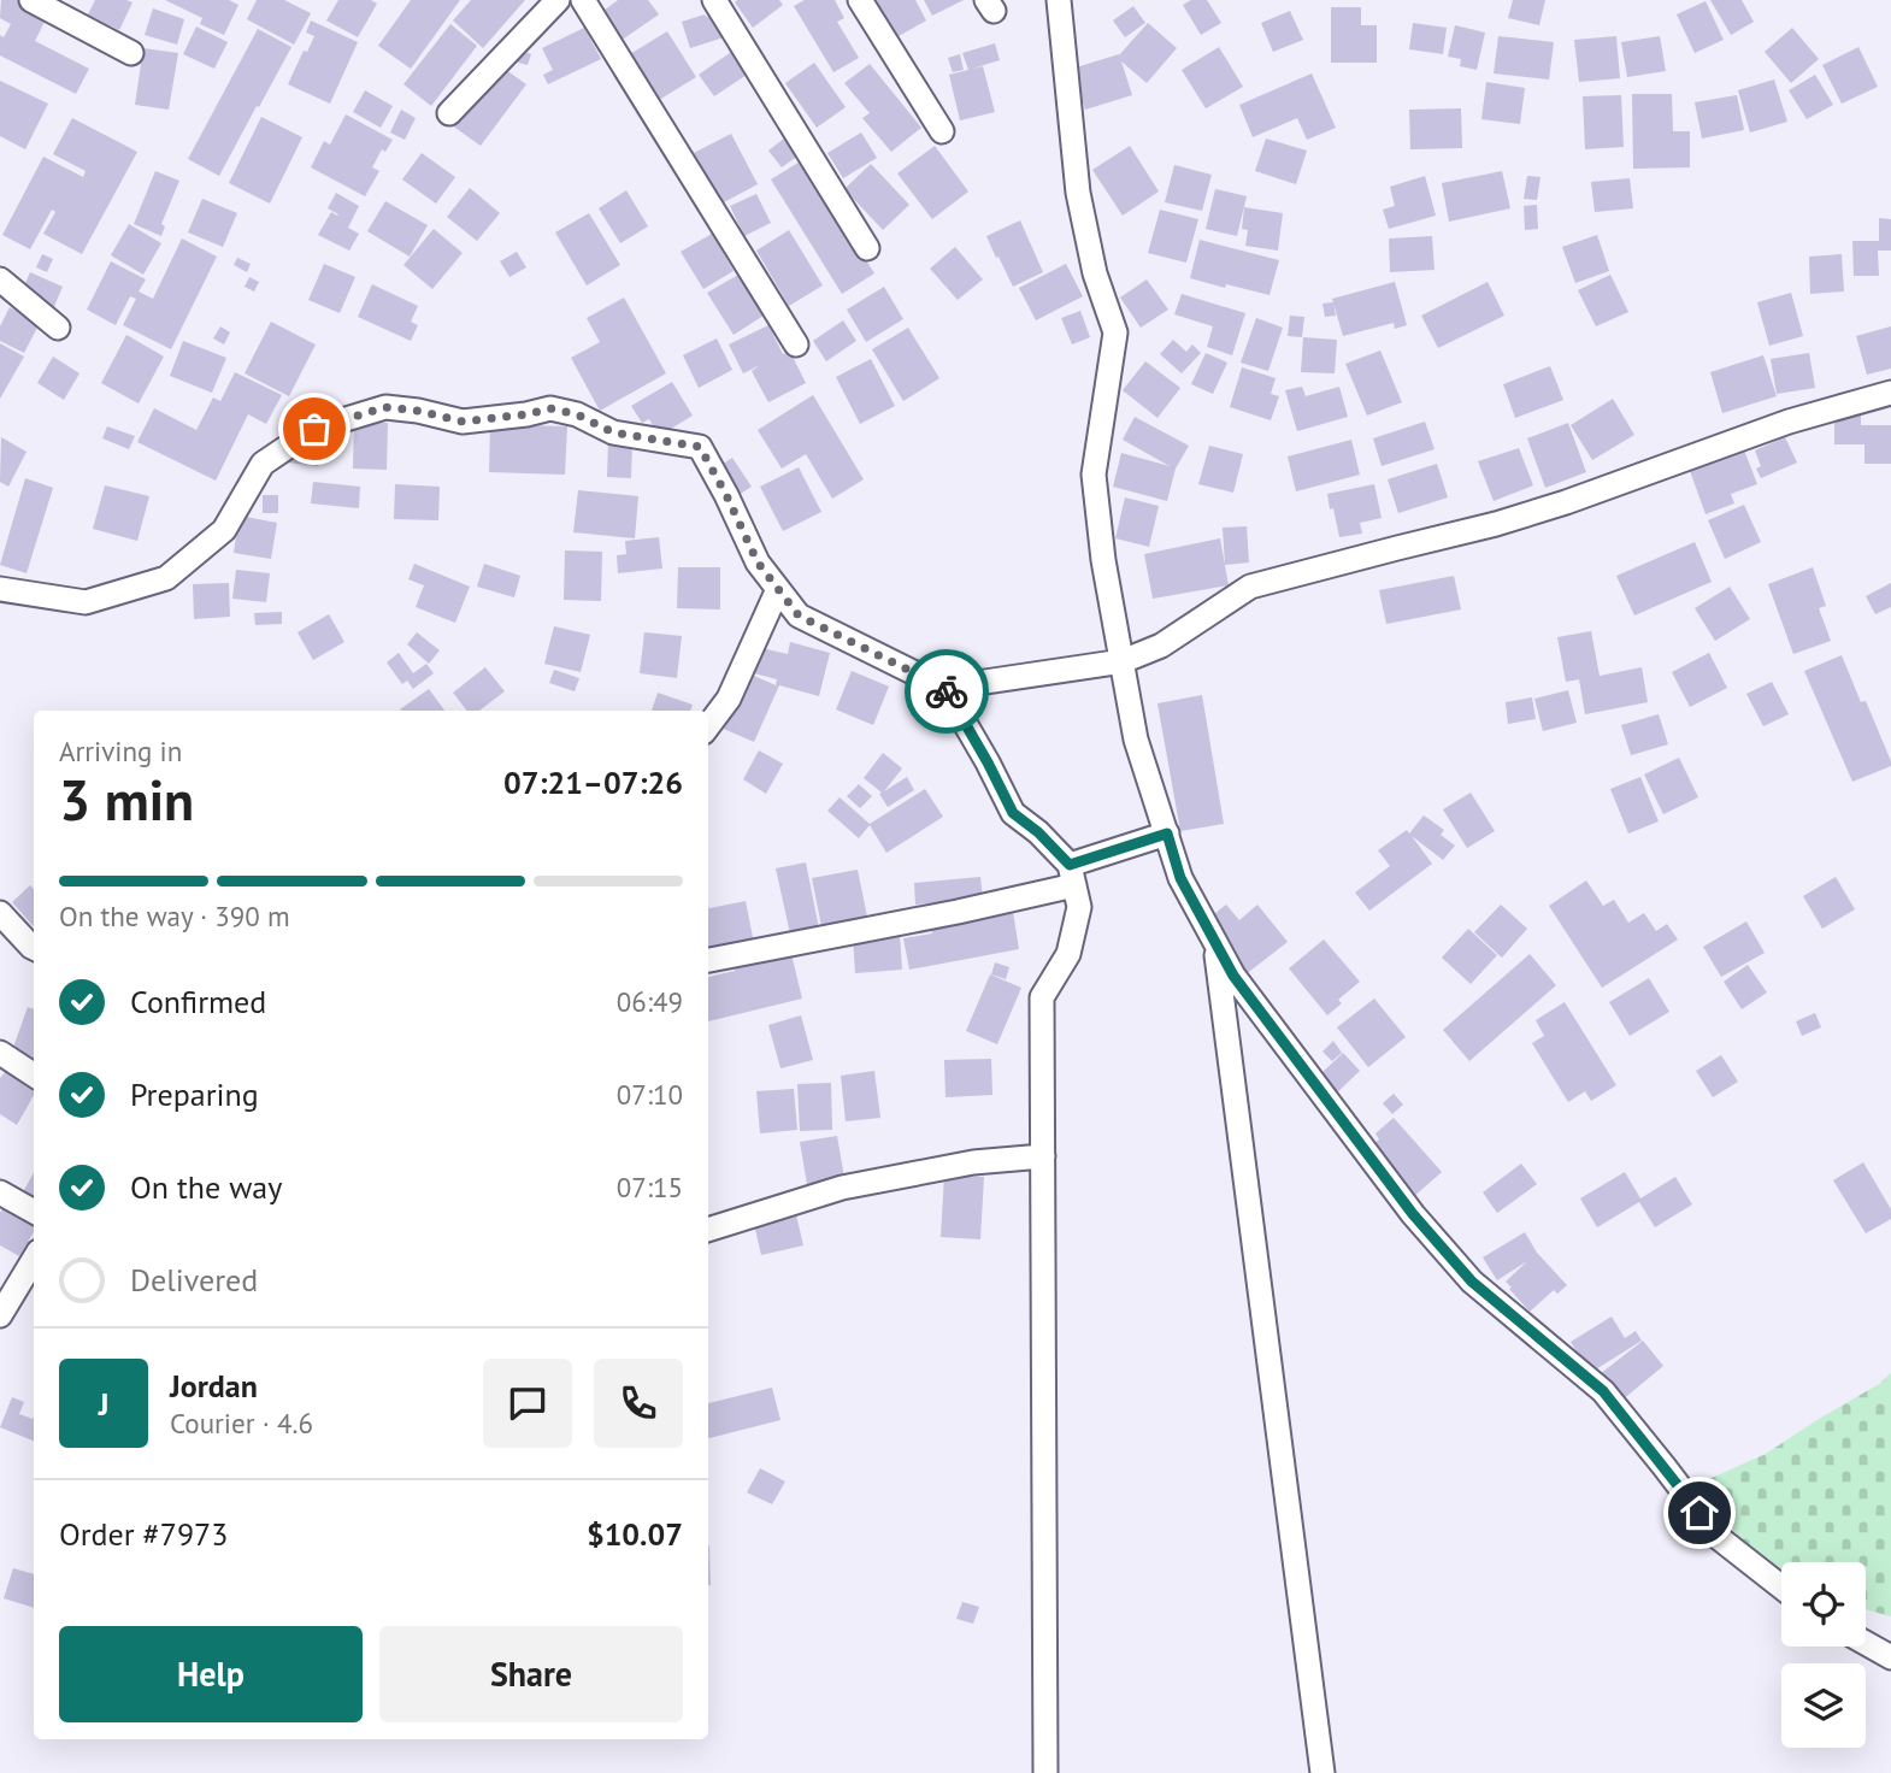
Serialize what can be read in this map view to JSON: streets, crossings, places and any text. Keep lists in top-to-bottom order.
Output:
{
  "page": {
    "heading": ["3 min", "Arriving in", "07:21–07:26"],
    "panel": [
      "Jordan",
      "Courier · 4.6",
      "Order #7973",
      "$10.07"
    ],
    "bar": "On the way · 390 m",
    "list": [
      ["Confirmed", "06:49"],
      ["Preparing", "07:10"],
      ["On the way", "07:15"],
      "Delivered"
    ],
    "round": "J",
    "buttons": ["Help", "Share"]
  }
}
